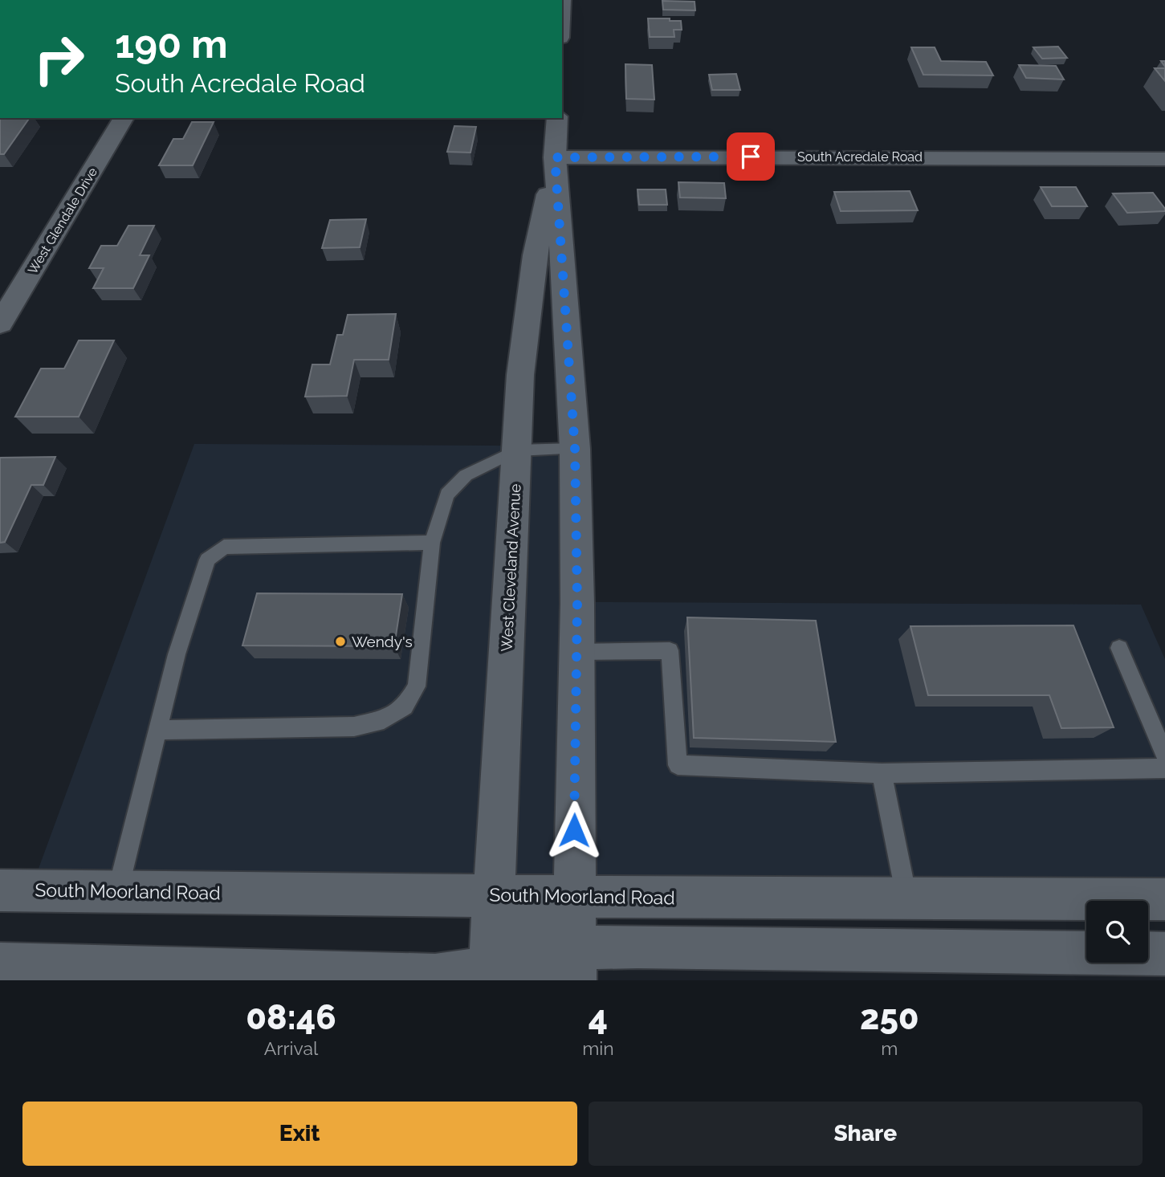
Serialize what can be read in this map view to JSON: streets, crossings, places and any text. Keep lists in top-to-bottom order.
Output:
{
  "streets": {
    "main road": [
      "South Acredale Road",
      "West Glendale Drive",
      "West Cleveland Avenue",
      "South Moorland Road"
    ]
  },
  "crossings": [
    ["South Acredale Road", "West Cleveland Avenue"],
    ["West Cleveland Avenue", "South Moorland Road"]
  ],
  "places": ["Wendy's"],
  "page": {
    "turn": ["190 m", "South Acredale Road"],
    "eta": [
      "08:46",
      "Arrival",
      "4",
      "min",
      "250",
      "m"
    ],
    "buttons": ["Exit", "Share"]
  }
}
